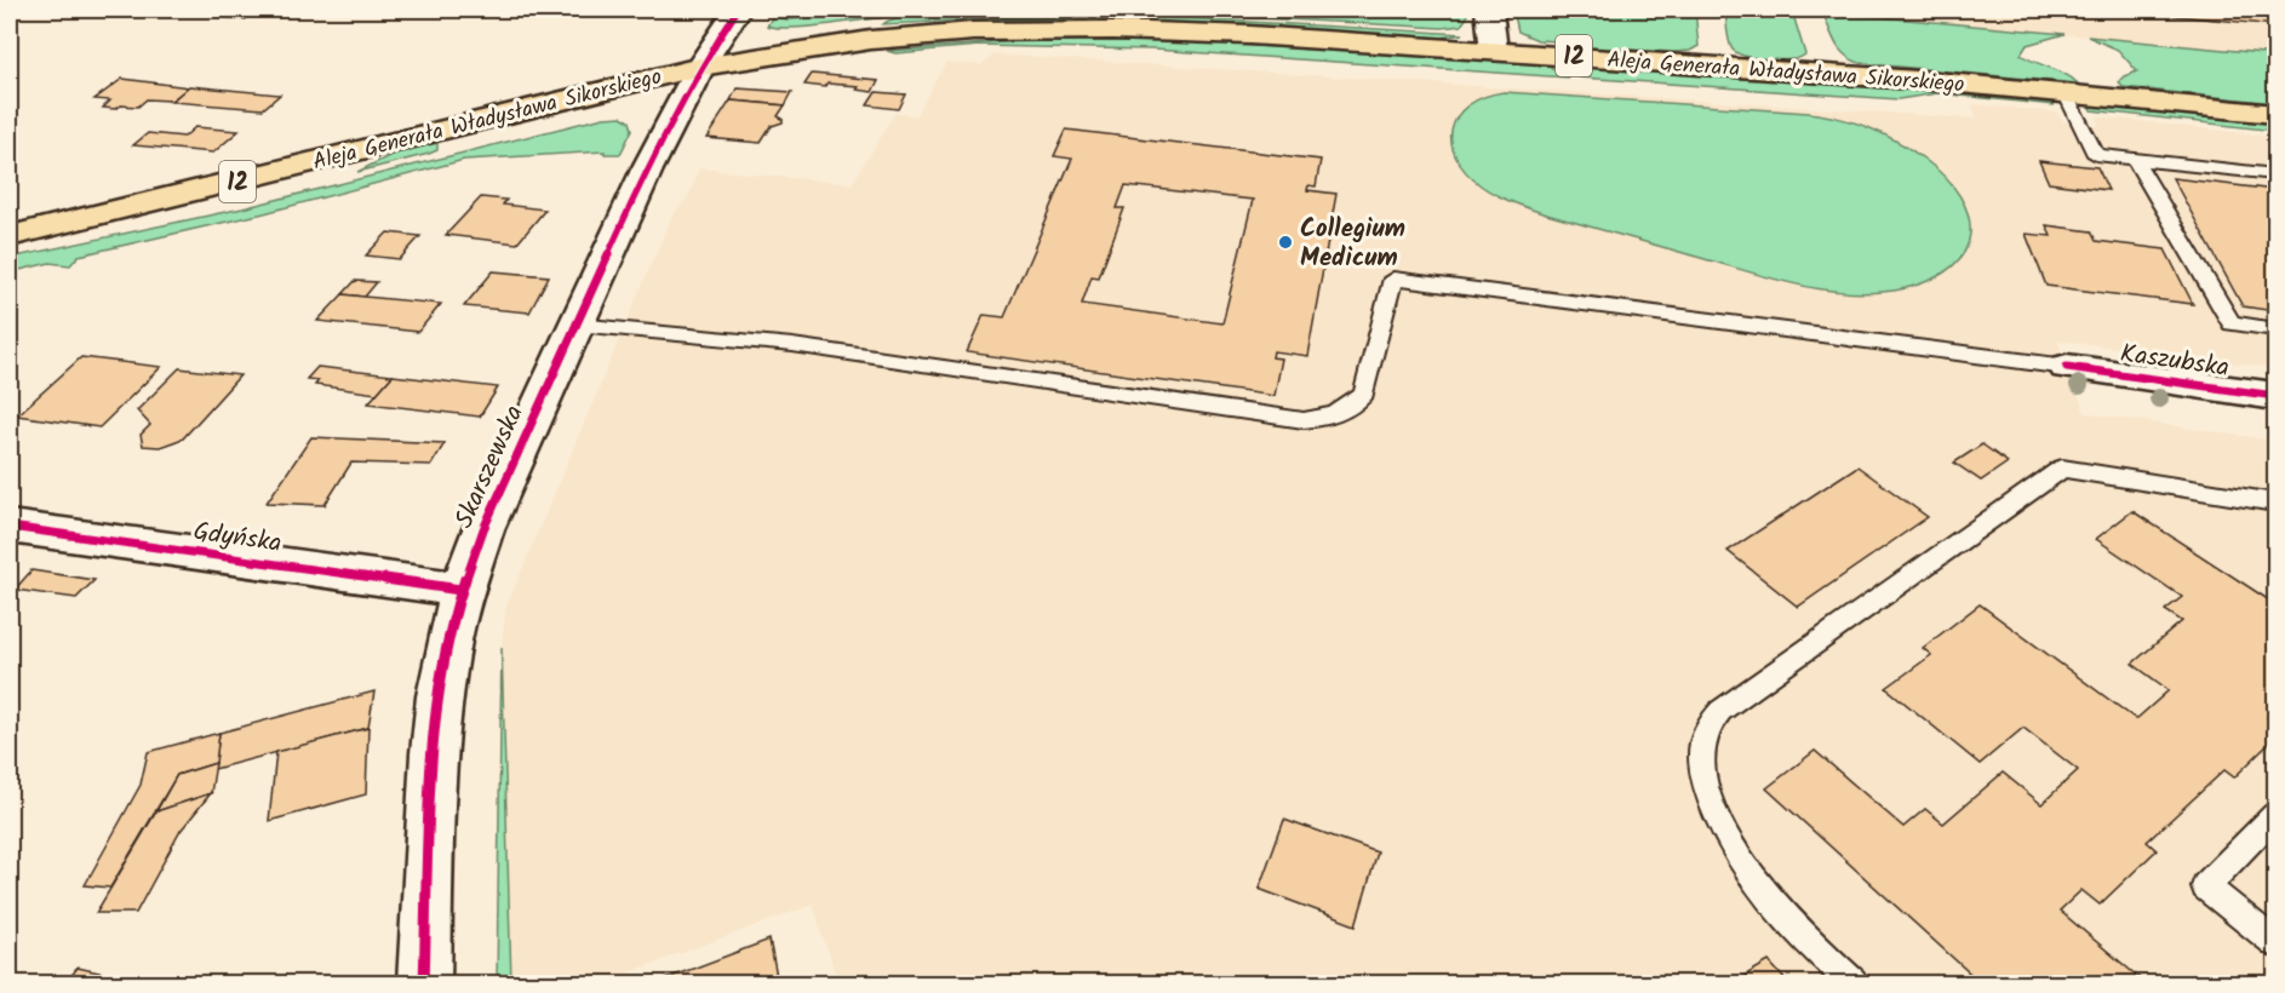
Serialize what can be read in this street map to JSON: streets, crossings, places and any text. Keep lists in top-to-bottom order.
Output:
{
  "streets": {
    "main road": ["12", "Aleja Generała Władysława Sikorskiego"],
    "street": ["Kaszubska", "Skarszewska", "Gdyńska"]
  },
  "crossings": [
    ["Aleja Generała Władysława Sikorskiego", "Skarszewska"],
    ["Skarszewska", "Gdyńska"]
  ],
  "places": ["Collegium Medicum"]
}
